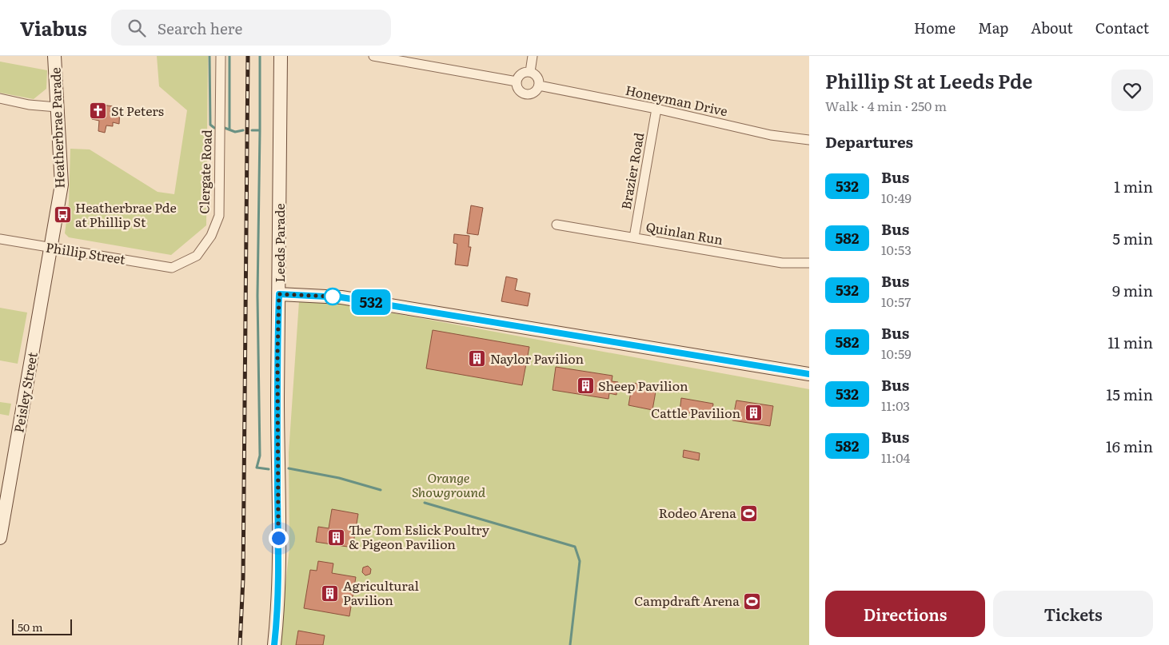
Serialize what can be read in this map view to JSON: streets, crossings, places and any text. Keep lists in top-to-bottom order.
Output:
{
  "streets": {
    "street": [
      "Honeyman Drive",
      "Heatherbrae Parade",
      "Brazier Road",
      "Clergate Road",
      "Quinlan Run",
      "Leeds Parade",
      "Phillip Street",
      "Peisley Street"
    ]
  },
  "crossings": [
    ["Honeyman Drive", "Brazier Road"],
    ["Heatherbrae Parade", "Phillip Street"],
    ["Heatherbrae Parade", "Peisley Street"],
    ["Brazier Road", "Quinlan Run"],
    ["Clergate Road", "Phillip Street"],
    ["Phillip Street", "Peisley Street"]
  ],
  "parks": ["Orange Showground"],
  "places": {
    "church": ["St Peters"],
    "bus stop": ["Heatherbrae Pde at Phillip St"],
    "building": [
      "Naylor Pavilion",
      "Sheep Pavilion",
      "Cattle Pavilion",
      "The Tom Eslick Poultry & Pigeon Pavilion",
      "Agricultural Pavilion"
    ],
    "sports": ["Rodeo Arena", "Campdraft Arena"]
  },
  "lines": ["bus line 532"],
  "scale_bar": "50 m",
  "page": {
    "header": "Viabus",
    "search": "Search here",
    "nav": [
      "Home",
      "Map",
      "About",
      "Contact"
    ],
    "on_map": "532",
    "heading": [
      ["Phillip St at Leeds Pde", "Walk · 4 min · 250 m"],
      "Departures"
    ],
    "list": [
      {
        "mark": "532",
        "name": "Bus",
        "note": "10:49",
        "value": "1 min"
      },
      {
        "mark": "582",
        "name": "Bus",
        "note": "10:53",
        "value": "5 min"
      },
      {
        "mark": "532",
        "name": "Bus",
        "note": "10:57",
        "value": "9 min"
      },
      {
        "mark": "582",
        "name": "Bus",
        "note": "10:59",
        "value": "11 min"
      },
      {
        "mark": "532",
        "name": "Bus",
        "note": "11:03",
        "value": "15 min"
      },
      {
        "mark": "582",
        "name": "Bus",
        "note": "11:04",
        "value": "16 min"
      }
    ],
    "buttons": ["Directions", "Tickets"],
    "scale": "50 m"
  }
}
